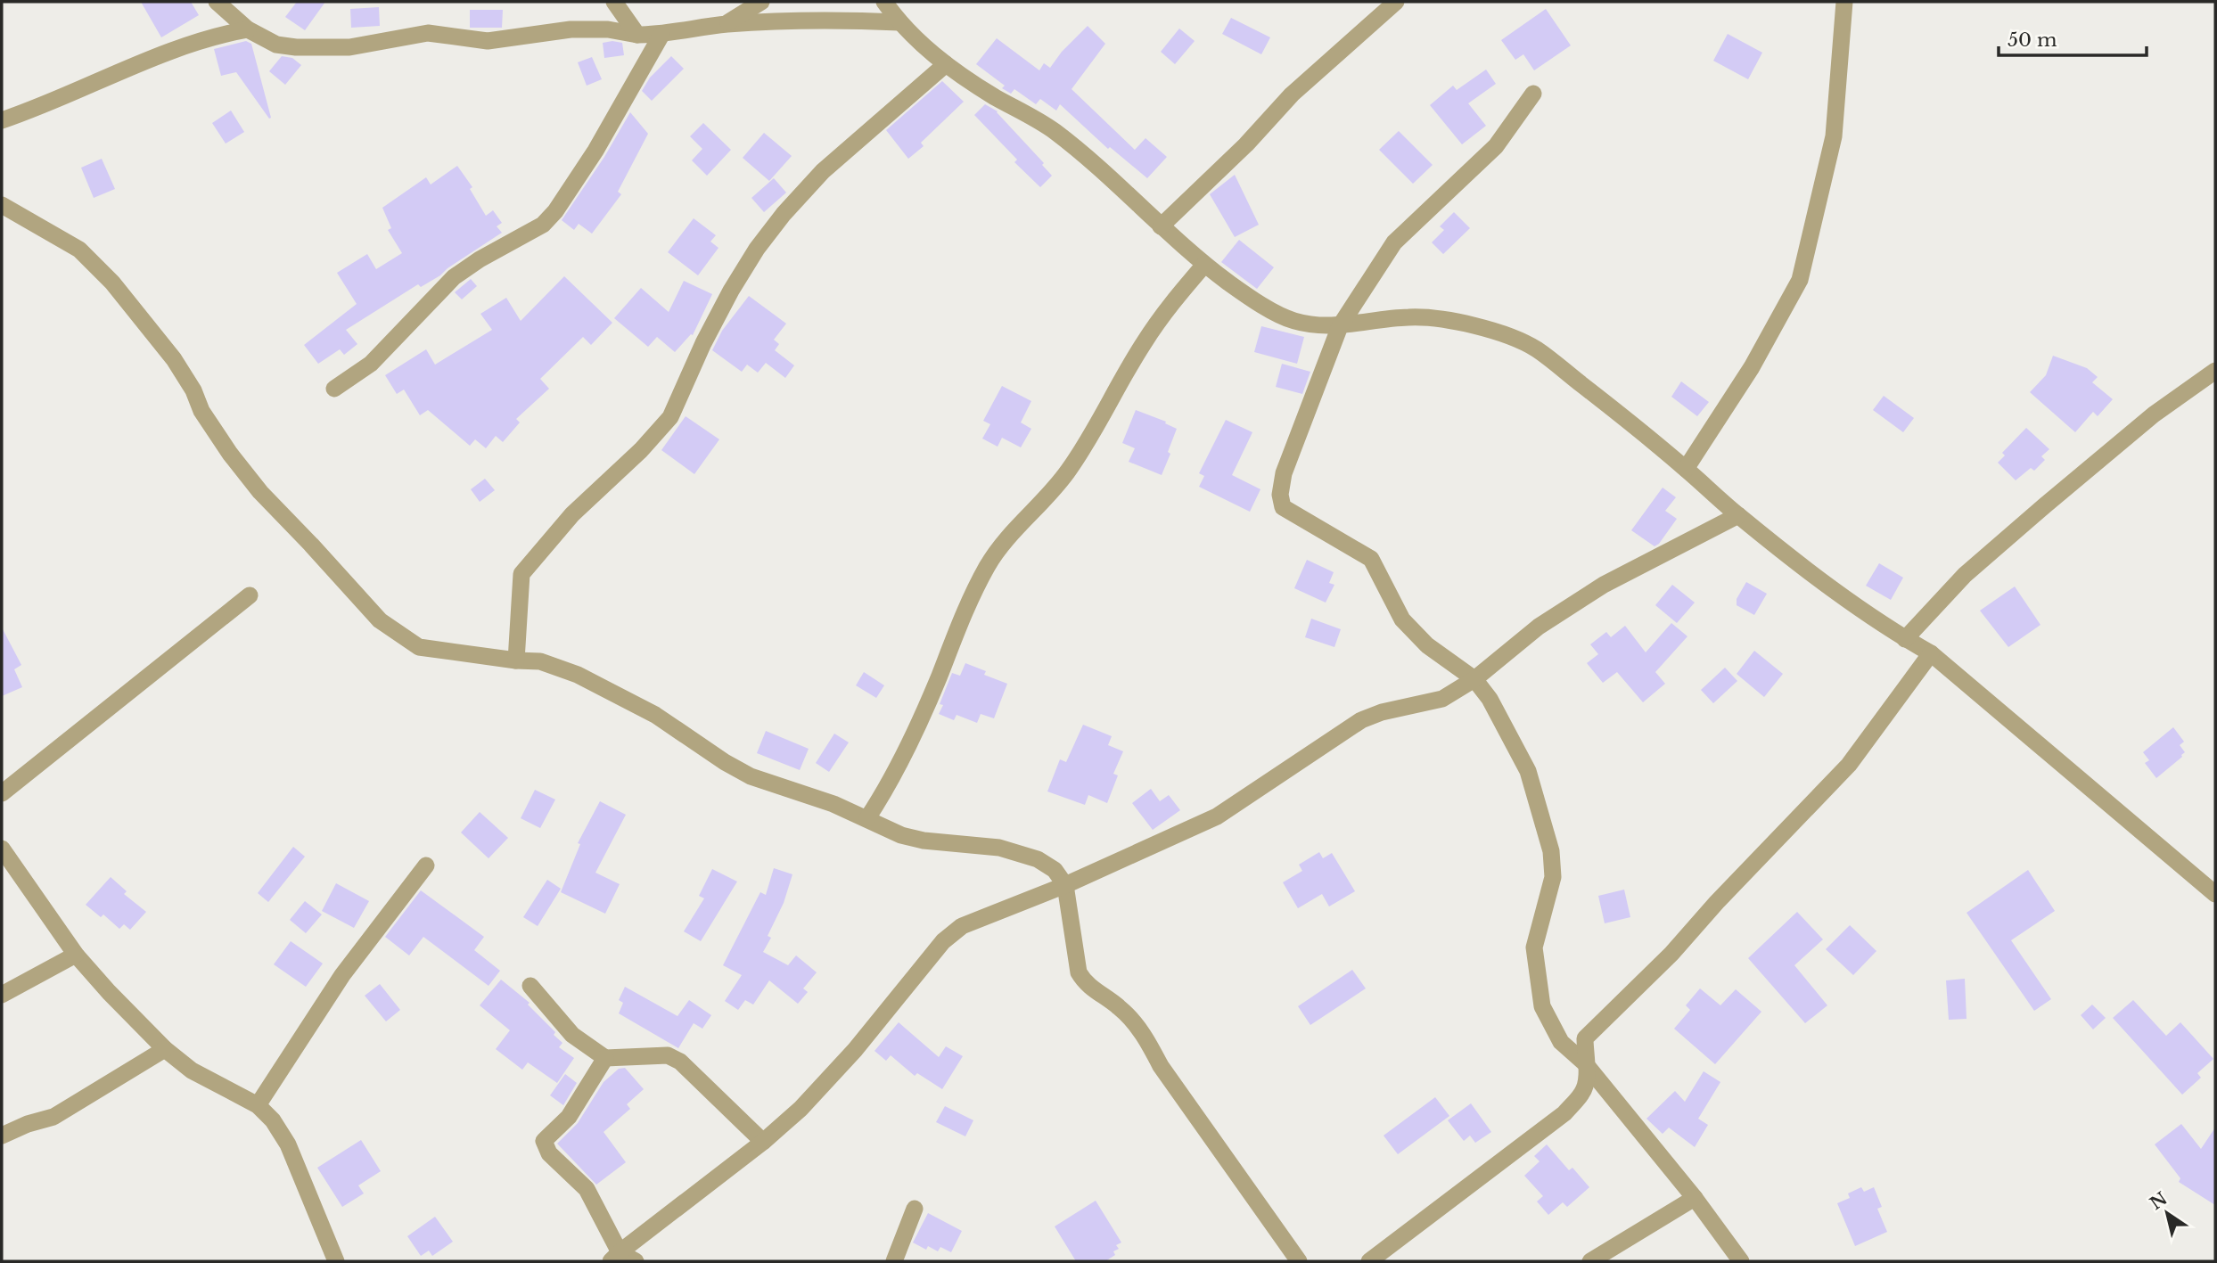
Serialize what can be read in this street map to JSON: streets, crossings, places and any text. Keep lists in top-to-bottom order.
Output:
{
  "scale_bar": "50 m",
  "north": "top left"
}
